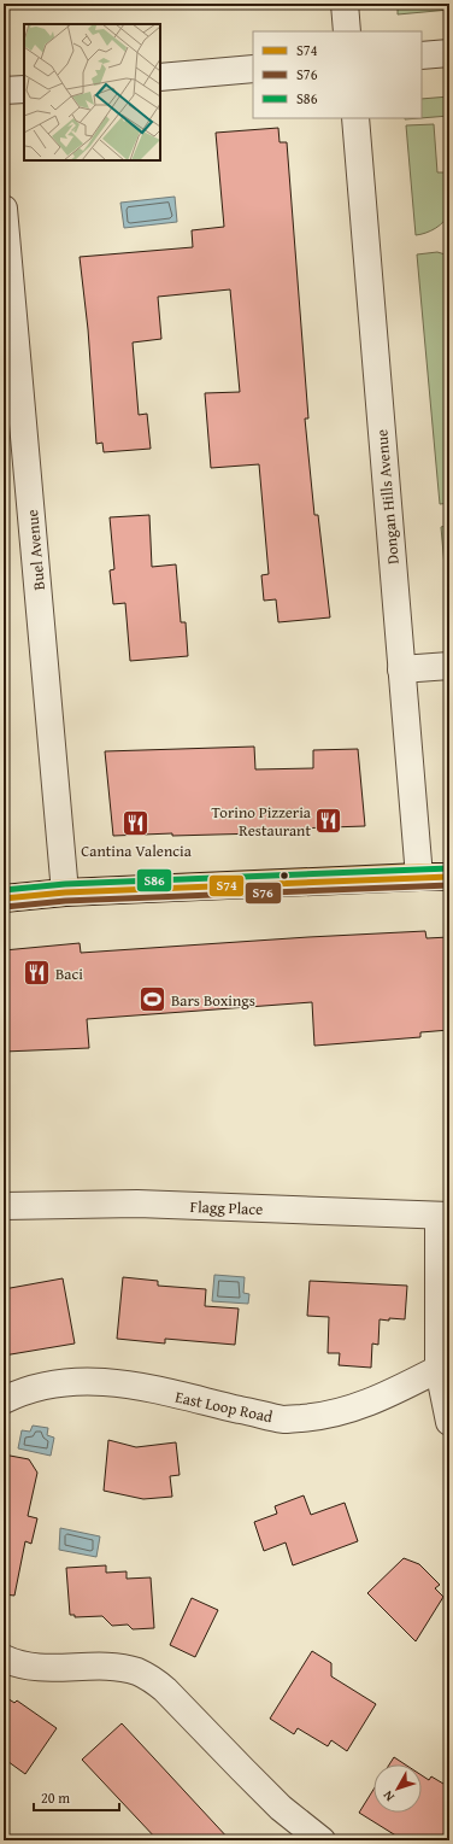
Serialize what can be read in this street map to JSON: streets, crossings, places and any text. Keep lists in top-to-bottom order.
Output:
{
  "streets": {
    "street": [
      "Dongan Hills Avenue",
      "Buel Avenue",
      "Flagg Place",
      "East Loop Road"
    ]
  },
  "places": {
    "restaurant": ["Torino Pizzeria Restaurant", "Cantina Valencia", "Baci"],
    "sports": ["Bars Boxings"]
  },
  "lines": ["transit line S86", "transit line S74", "transit line S76"],
  "legend": ["S74", "S76", "S86"],
  "scale_bar": "20 m",
  "north": "bottom left"
}
